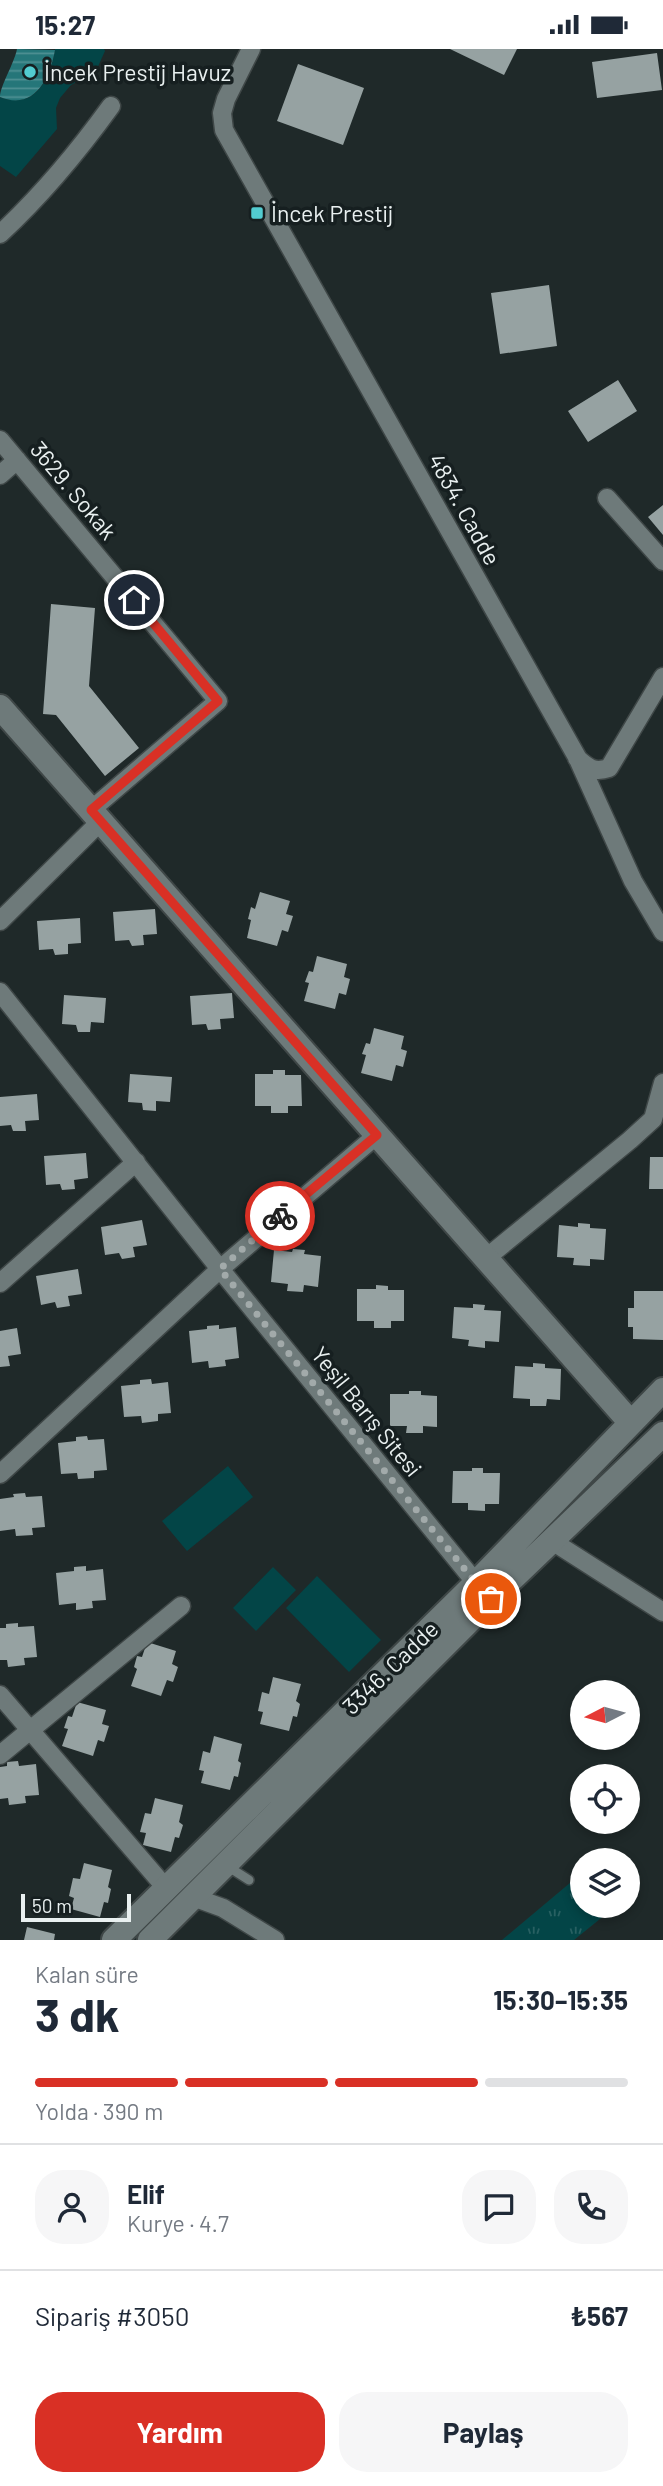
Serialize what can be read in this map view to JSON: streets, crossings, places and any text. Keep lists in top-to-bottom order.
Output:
{
  "streets": {
    "street": [
      "3629. Sokak",
      "4834. Cadde",
      "Yeşil Barış Sitesi",
      "3346. Cadde"
    ]
  },
  "crossings": [
    ["Yeşil Barış Sitesi", "3346. Cadde"]
  ],
  "places": {
    "other": ["İncek Prestij Havuz"],
    "transit": ["İncek Prestij"]
  },
  "scale_bar": "50 m",
  "north": "left",
  "page": {
    "status": "15:27",
    "scale": "50 m",
    "heading": ["3 dk", "Kalan süre", "15:30–15:35"],
    "panel": [
      "Elif",
      "Kurye · 4.7",
      "Sipariş #3050",
      "₺567"
    ],
    "bar": "Yolda · 390 m",
    "buttons": ["Yardım", "Paylaş"]
  }
}
